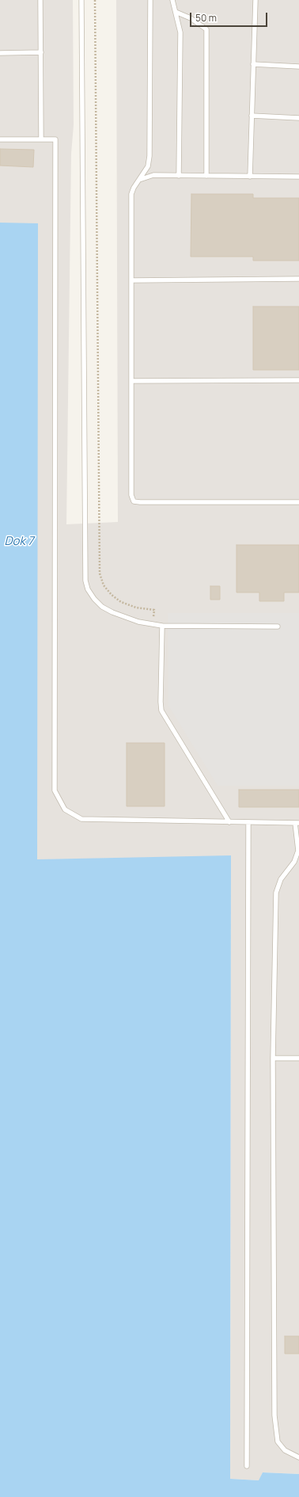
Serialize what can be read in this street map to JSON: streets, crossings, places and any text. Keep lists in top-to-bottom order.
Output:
{
  "water": ["Dok 7"],
  "scale_bar": "50 m"
}
